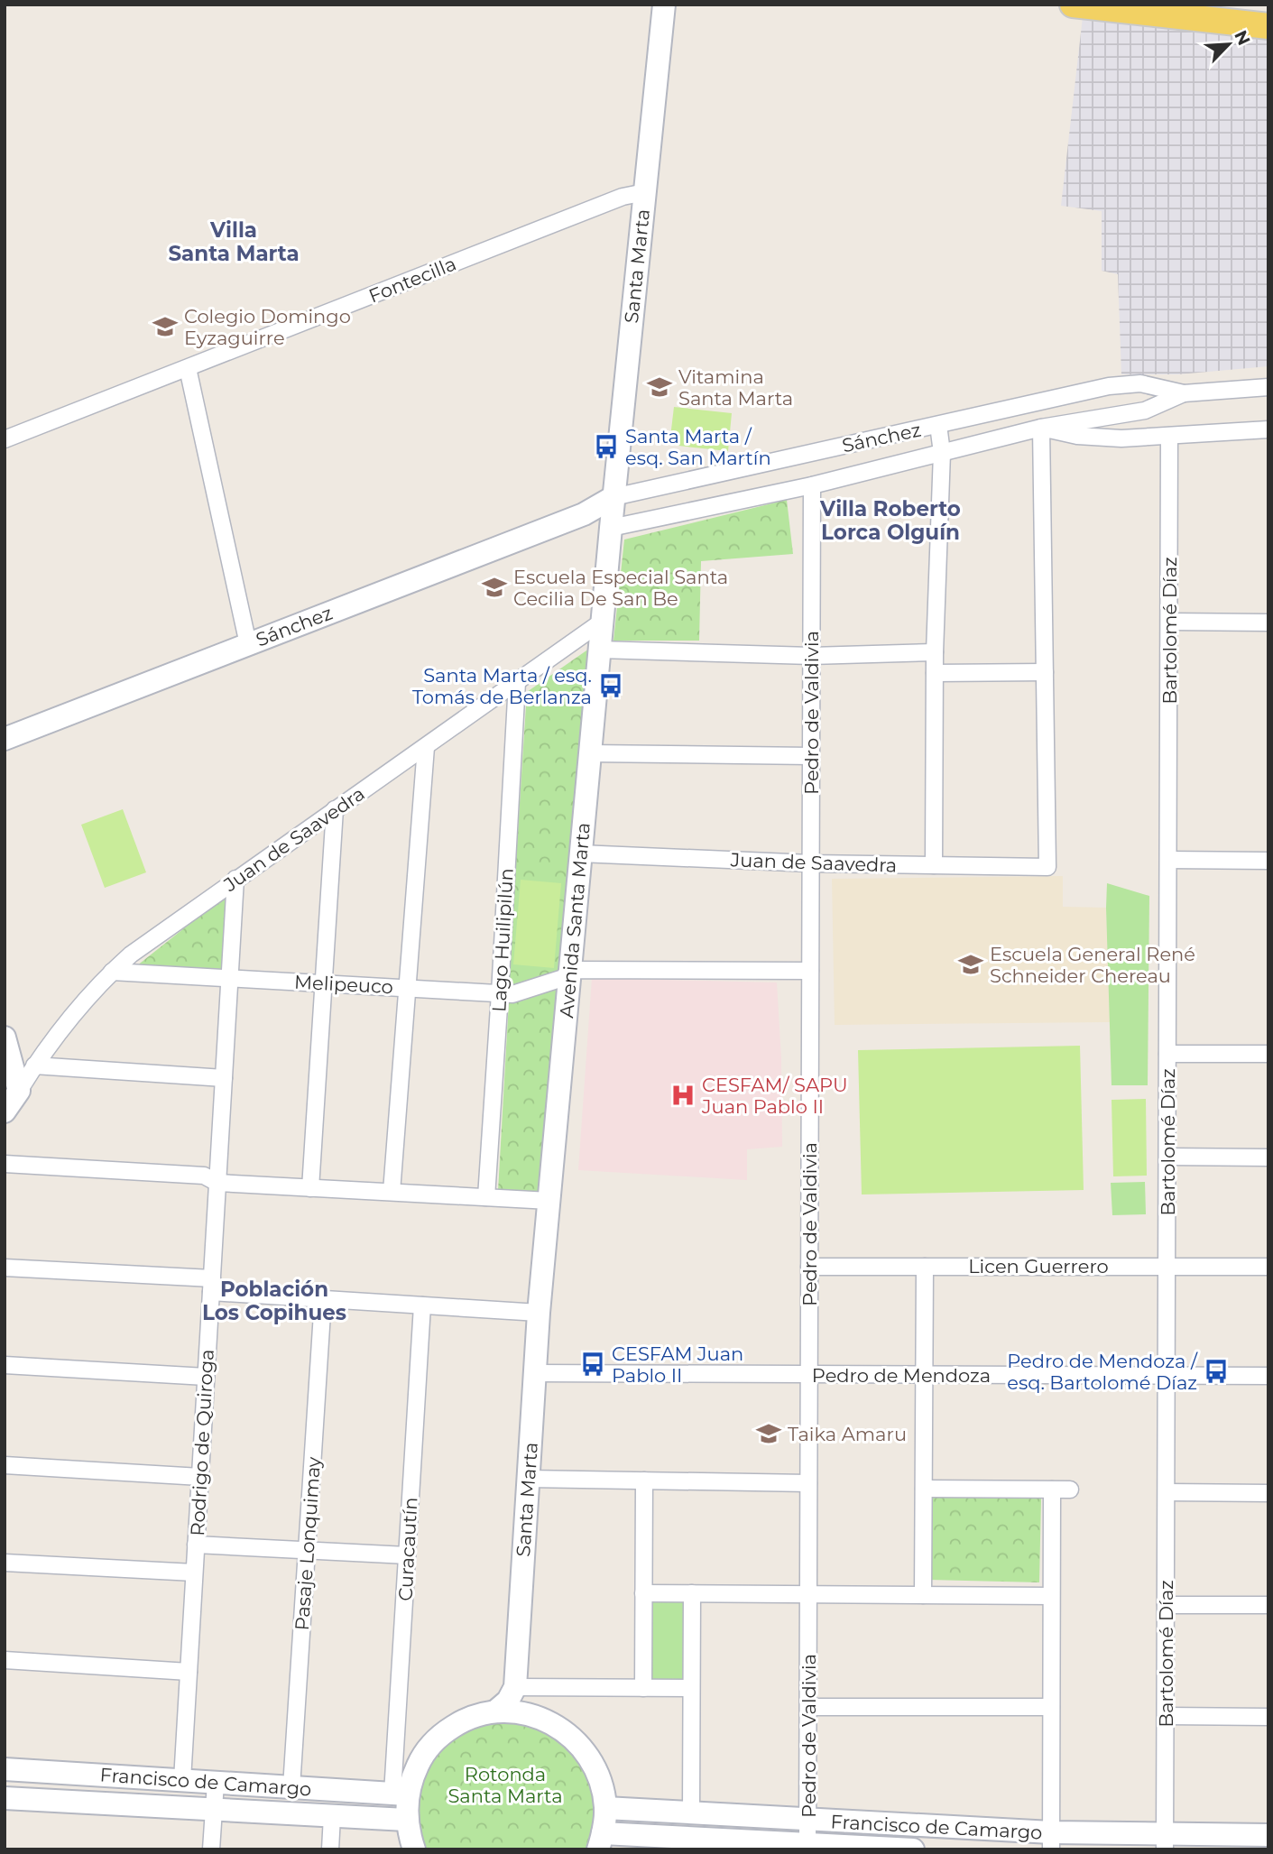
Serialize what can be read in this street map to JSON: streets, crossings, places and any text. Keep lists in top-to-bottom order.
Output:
{
  "streets": {
    "street": [
      "Santa Marta",
      "Fontecilla",
      "Sánchez",
      "Bartolomé Díaz",
      "Pedro de Valdivia",
      "Juan de Saavedra",
      "Avenida Santa Marta",
      "Lago Huilipilún",
      "Melipeuco",
      "Licen Guerrero",
      "Pedro de Mendoza",
      "Rodrigo de Quiroga",
      "Pasaje Lonquimay",
      "Curacautín",
      "Francisco de Camargo"
    ]
  },
  "crossings": [
    ["Santa Marta", "Fontecilla"],
    ["Santa Marta", "Sánchez"],
    ["Santa Marta", "Avenida Santa Marta"],
    ["Santa Marta", "Pedro de Mendoza"],
    ["Santa Marta", "Francisco de Camargo"],
    ["Sánchez", "Bartolomé Díaz"],
    ["Sánchez", "Pedro de Valdivia"],
    ["Sánchez", "Avenida Santa Marta"],
    ["Bartolomé Díaz", "Licen Guerrero"],
    ["Bartolomé Díaz", "Pedro de Mendoza"],
    ["Bartolomé Díaz", "Francisco de Camargo"],
    ["Pedro de Valdivia", "Juan de Saavedra"],
    ["Pedro de Valdivia", "Licen Guerrero"],
    ["Pedro de Valdivia", "Pedro de Mendoza"],
    ["Pedro de Valdivia", "Francisco de Camargo"],
    ["Juan de Saavedra", "Avenida Santa Marta"],
    ["Juan de Saavedra", "Lago Huilipilún"],
    ["Juan de Saavedra", "Melipeuco"],
    ["Juan de Saavedra", "Rodrigo de Quiroga"],
    ["Avenida Santa Marta", "Melipeuco"],
    ["Lago Huilipilún", "Melipeuco"],
    ["Melipeuco", "Rodrigo de Quiroga"],
    ["Rodrigo de Quiroga", "Francisco de Camargo"],
    ["Pasaje Lonquimay", "Francisco de Camargo"],
    ["Curacautín", "Francisco de Camargo"]
  ],
  "districts": ["Villa Santa Marta", "Villa Roberto Lorca Olguín", "Población Los Copihues"],
  "parks": ["Rotonda Santa Marta"],
  "places": {
    "school or university": [
      "Colegio Domingo Eyzaguirre",
      "Vitamina Santa Marta",
      "Escuela Especial Santa Cecilia De San Be",
      "Escuela General René Schneider Chereau",
      "Taika Amaru"
    ],
    "bus stop": [
      "Santa Marta / esq. San Martín",
      "Santa Marta / esq. Tomás de Berlanza",
      "CESFAM Juan Pablo II",
      "Pedro de Mendoza / esq. Bartolomé Díaz"
    ],
    "hospital": ["CESFAM/ SAPU Juan Pablo II"]
  },
  "north": "top right"
}
